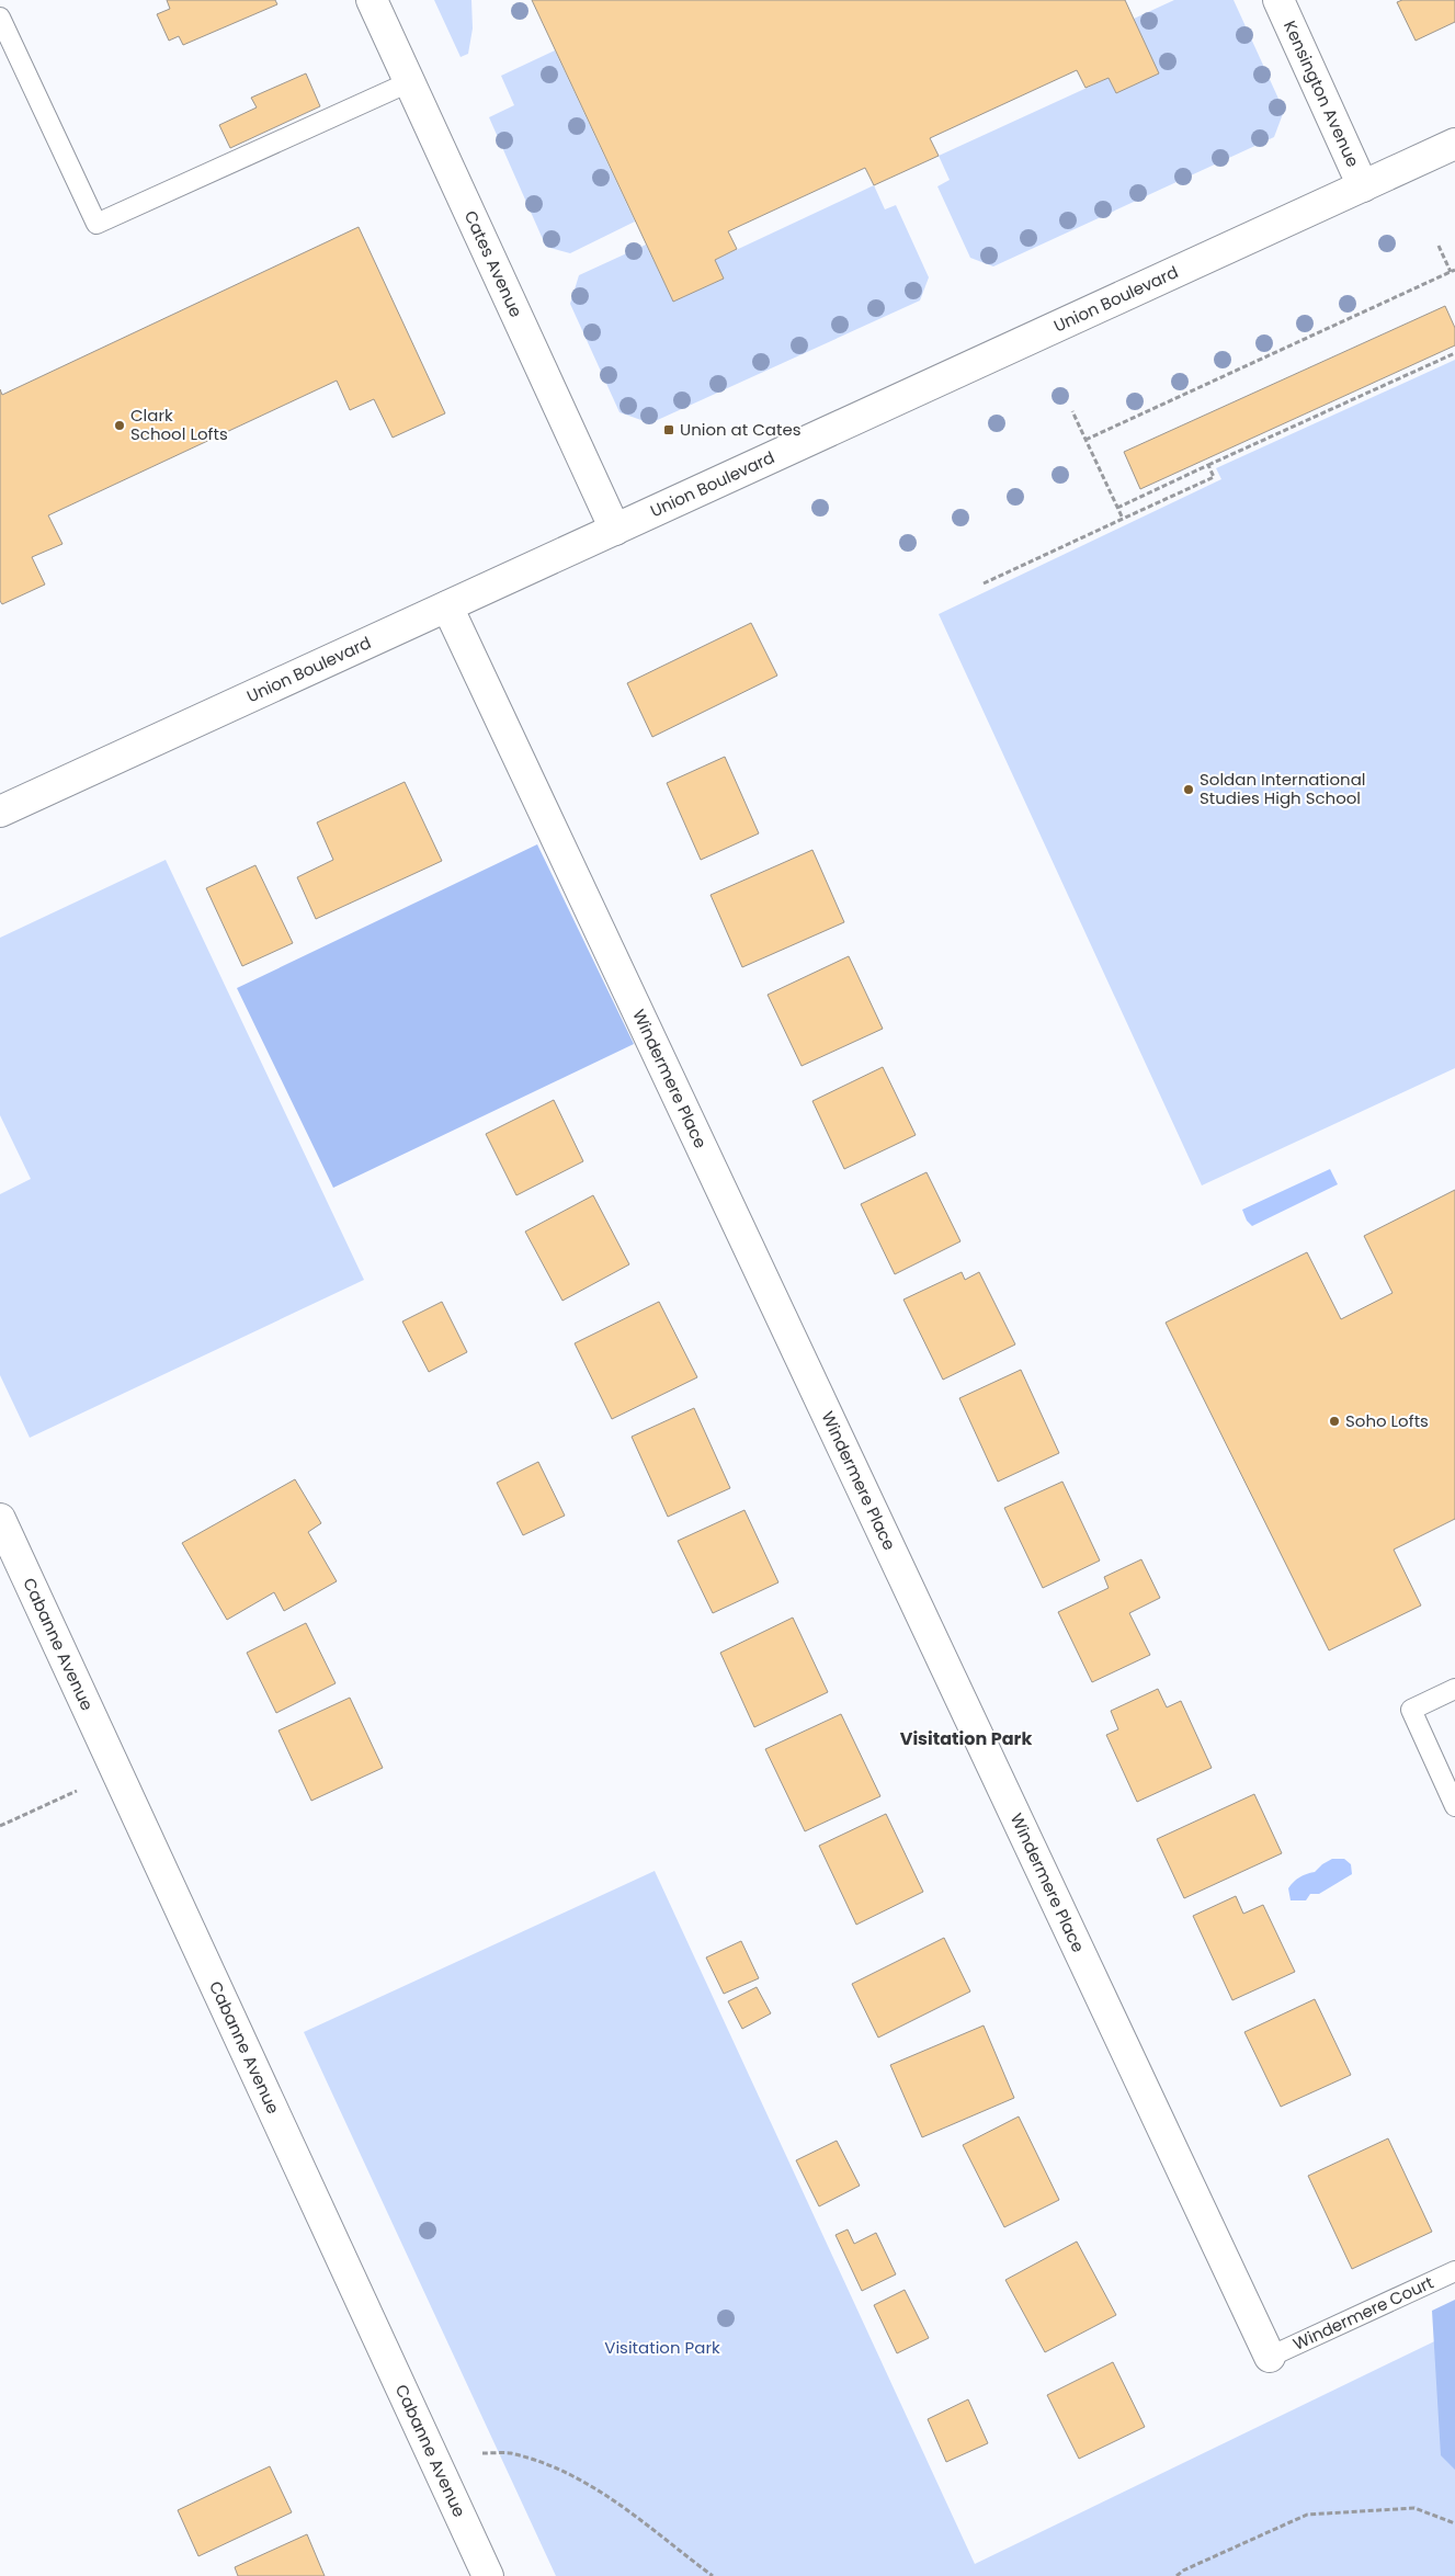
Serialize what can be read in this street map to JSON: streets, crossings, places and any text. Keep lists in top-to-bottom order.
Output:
{
  "streets": {
    "street": [
      "Kensington Avenue",
      "Cates Avenue",
      "Union Boulevard",
      "Windermere Place",
      "Cabanne Avenue"
    ],
    "lane": ["Windermere Court"]
  },
  "crossings": [
    ["Kensington Avenue", "Union Boulevard"],
    ["Cates Avenue", "Union Boulevard"],
    ["Union Boulevard", "Windermere Place"],
    ["Windermere Place", "Windermere Court"]
  ],
  "districts": ["Visitation Park"],
  "parks": ["Visitation Park"],
  "places": {
    "other": ["Clark School Lofts", "Soldan International Studies High School", "Soho Lofts"],
    "transit": ["Union at Cates"]
  }
}
